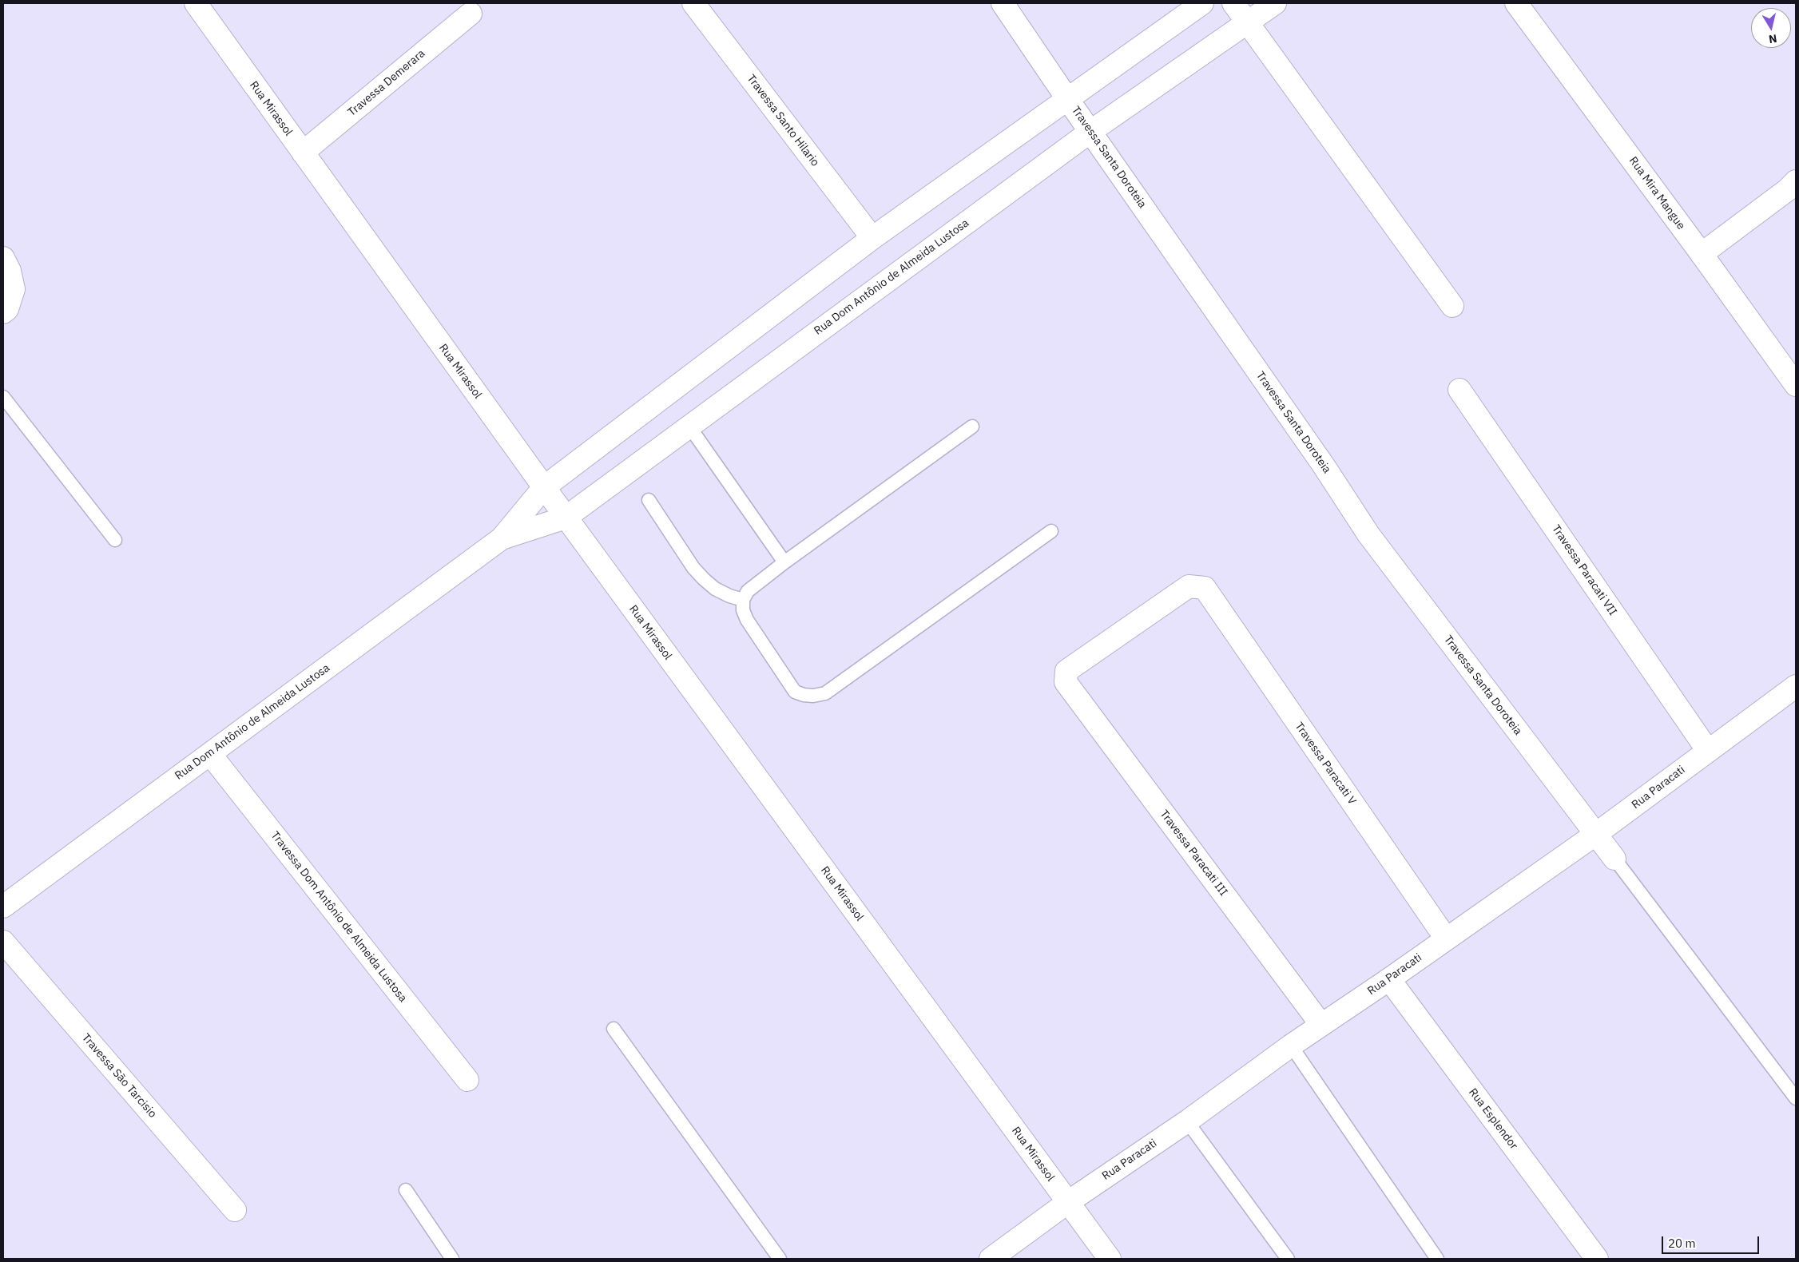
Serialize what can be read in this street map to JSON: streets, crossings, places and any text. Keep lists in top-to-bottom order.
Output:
{
  "streets": {
    "street": [
      "Travessa Demerara",
      "Rua Mirassol",
      "Travessa Santo Hilario",
      "Travessa Santa Doroteia",
      "Rua Mira Mangue",
      "Rua Dom Antônio de Almeida Lustosa",
      "Travessa Paracati VII",
      "Travessa Paracati V",
      "Rua Paracati",
      "Travessa Paracati III",
      "Travessa Dom Antônio de Almeida Lustosa",
      "Travessa São Tarcisio",
      "Rua Esplendor"
    ]
  },
  "crossings": [
    ["Travessa Demerara", "Rua Mirassol"],
    ["Rua Mirassol", "Rua Dom Antônio de Almeida Lustosa"],
    ["Rua Mirassol", "Rua Paracati"],
    ["Travessa Santo Hilario", "Rua Dom Antônio de Almeida Lustosa"],
    ["Travessa Santa Doroteia", "Rua Dom Antônio de Almeida Lustosa"],
    ["Travessa Santa Doroteia", "Rua Paracati"],
    ["Rua Dom Antônio de Almeida Lustosa", "Travessa Dom Antônio de Almeida Lustosa"],
    ["Travessa Paracati VII", "Rua Paracati"],
    ["Travessa Paracati V", "Rua Paracati"],
    ["Travessa Paracati V", "Travessa Paracati III"],
    ["Rua Paracati", "Travessa Paracati III"],
    ["Rua Paracati", "Rua Esplendor"]
  ],
  "scale_bar": "20 m",
  "north": "bottom"
}
